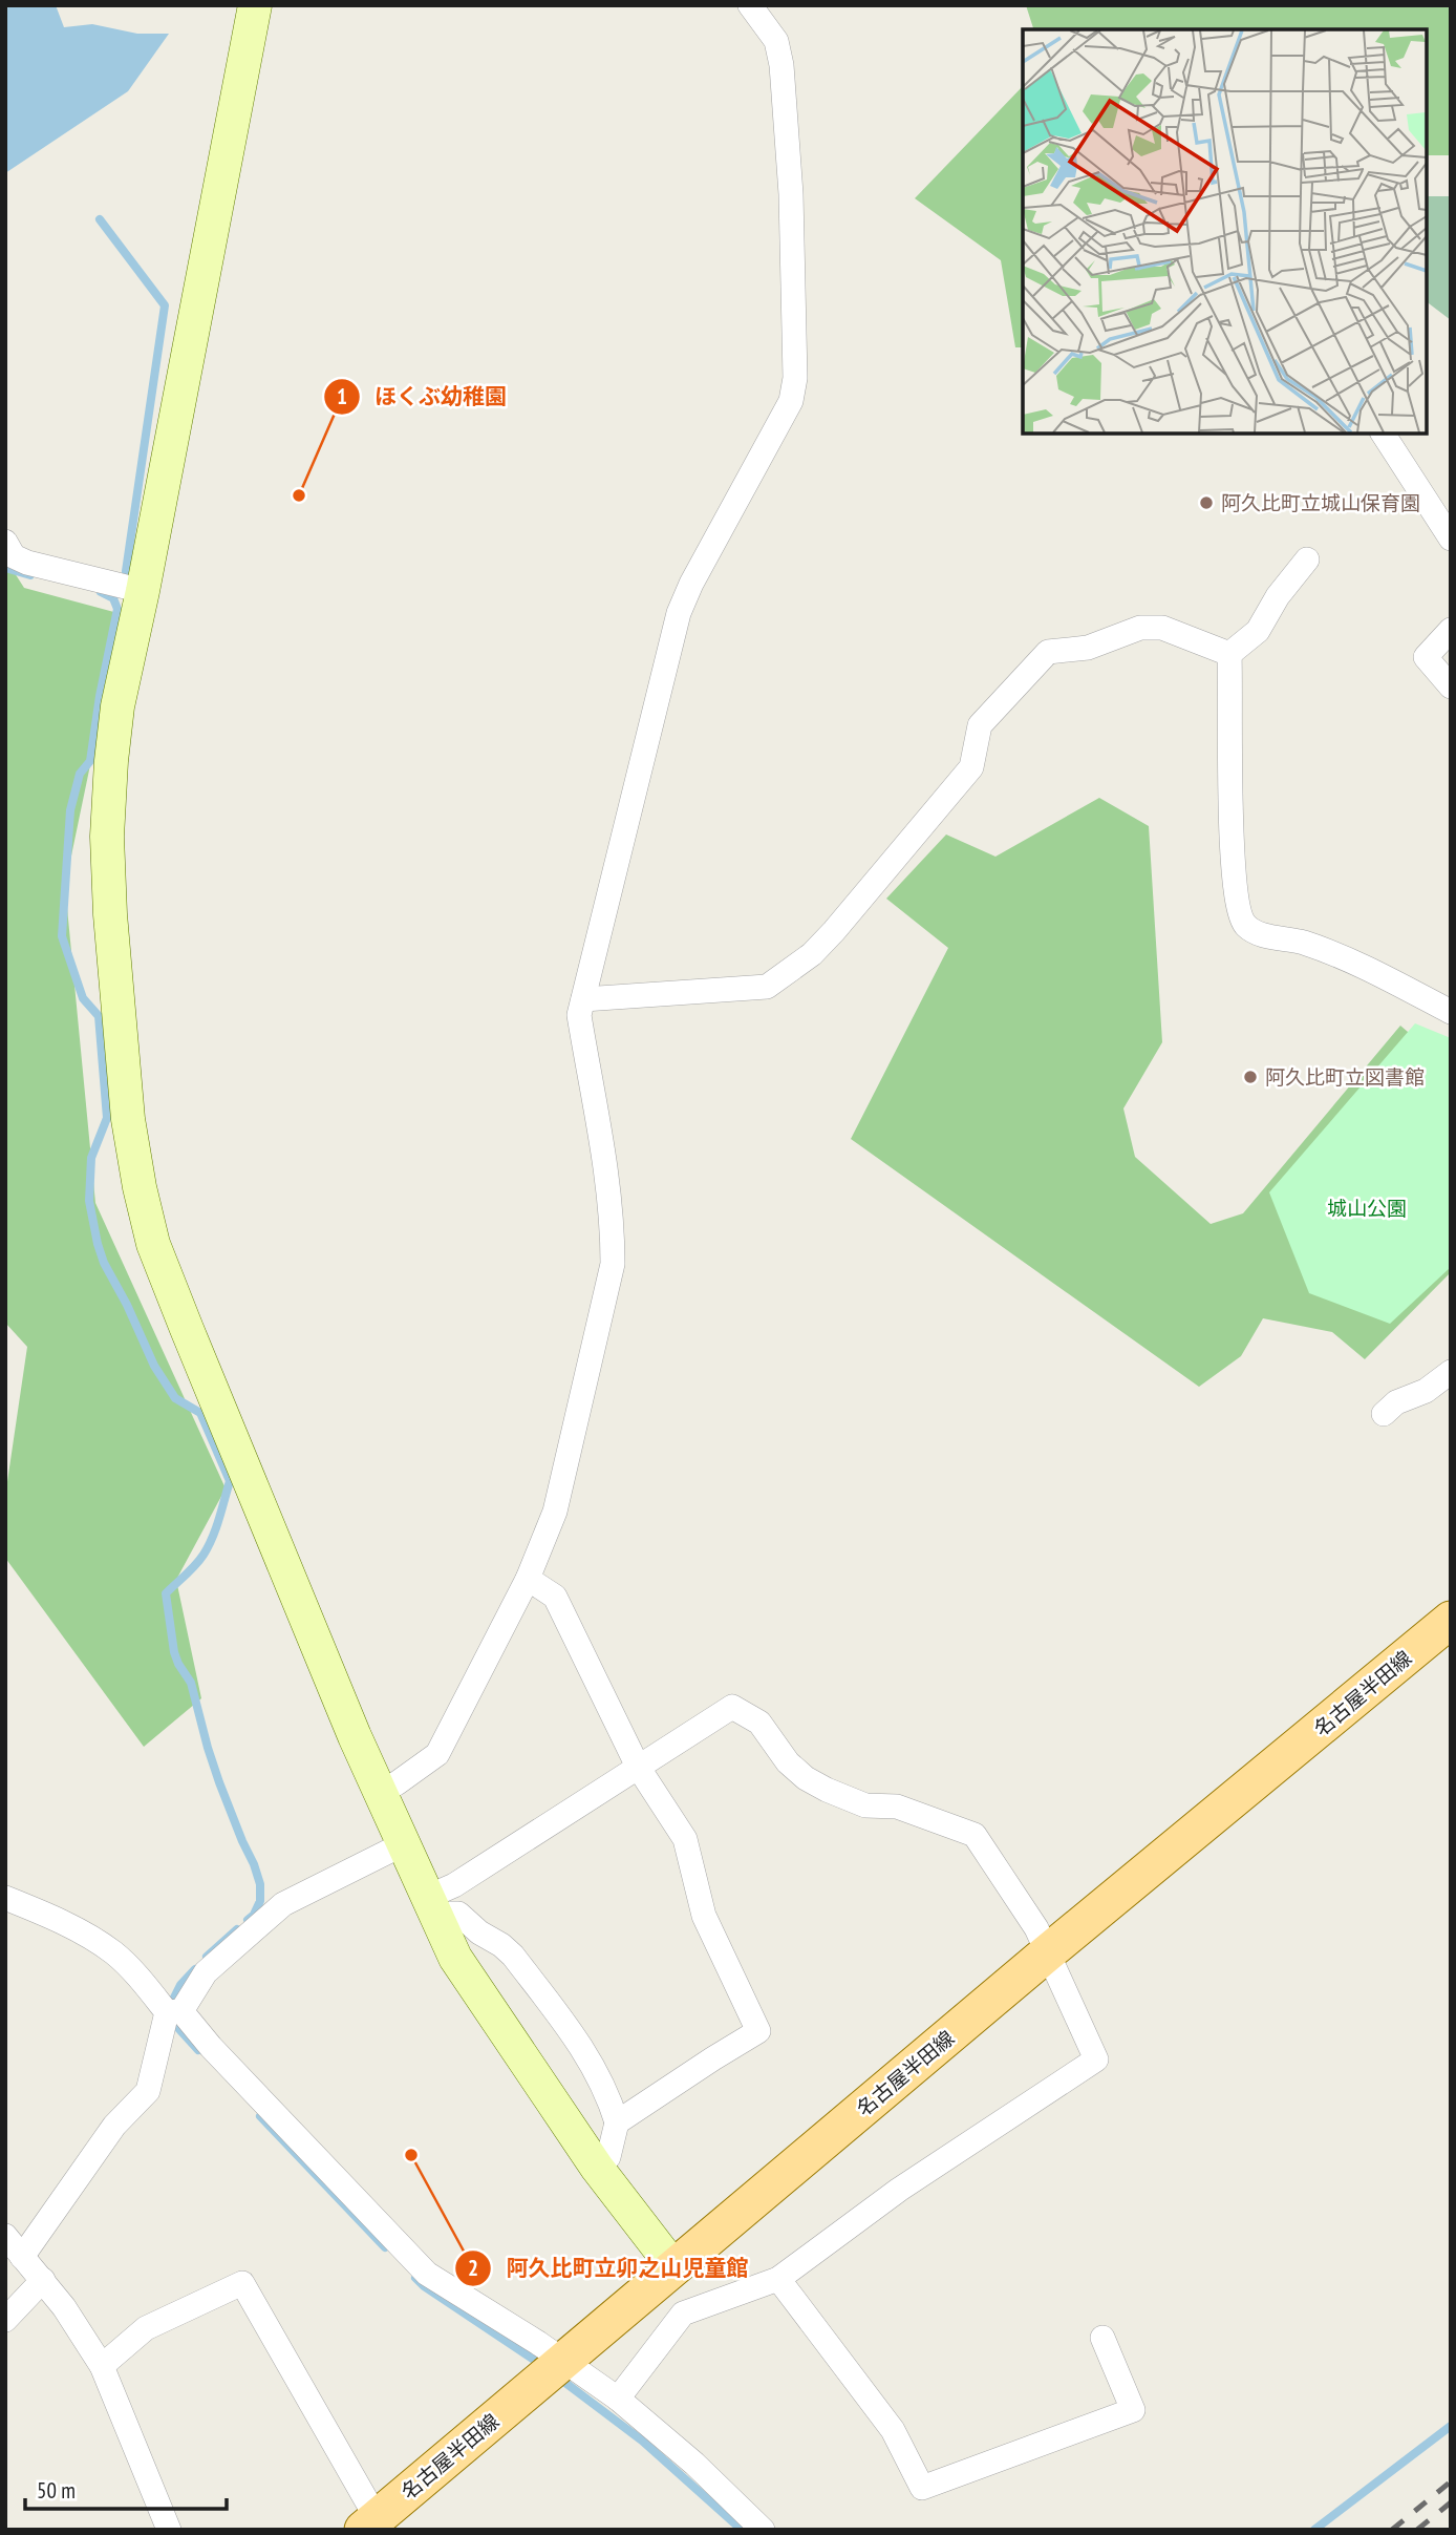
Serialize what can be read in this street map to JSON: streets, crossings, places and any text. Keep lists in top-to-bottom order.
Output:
{
  "streets": {
    "main road": ["名古屋半田線"]
  },
  "parks": ["城山公園"],
  "places": [
    "ほくぶ幼稚園",
    "阿久比町立城山保育園",
    "阿久比町立図書館",
    "阿久比町立卯之山児童館"
  ],
  "scale_bar": "50 m"
}
